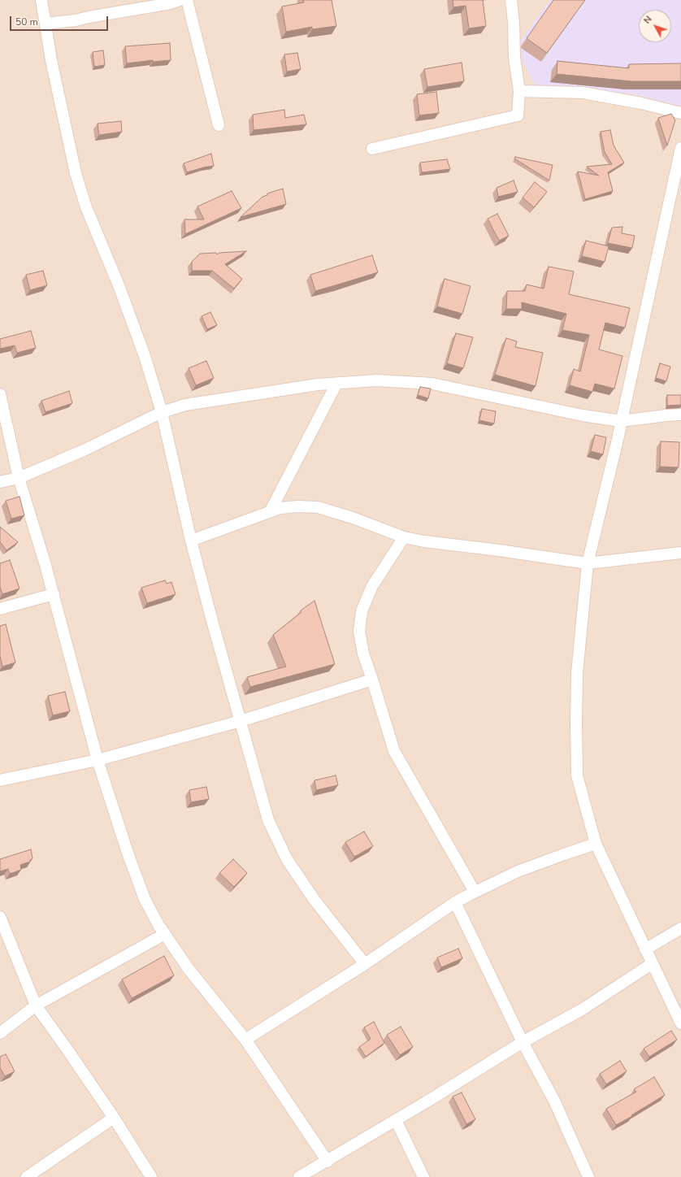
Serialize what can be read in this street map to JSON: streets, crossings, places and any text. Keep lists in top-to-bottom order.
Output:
{
  "scale_bar": "50 m",
  "north": "top left"
}
